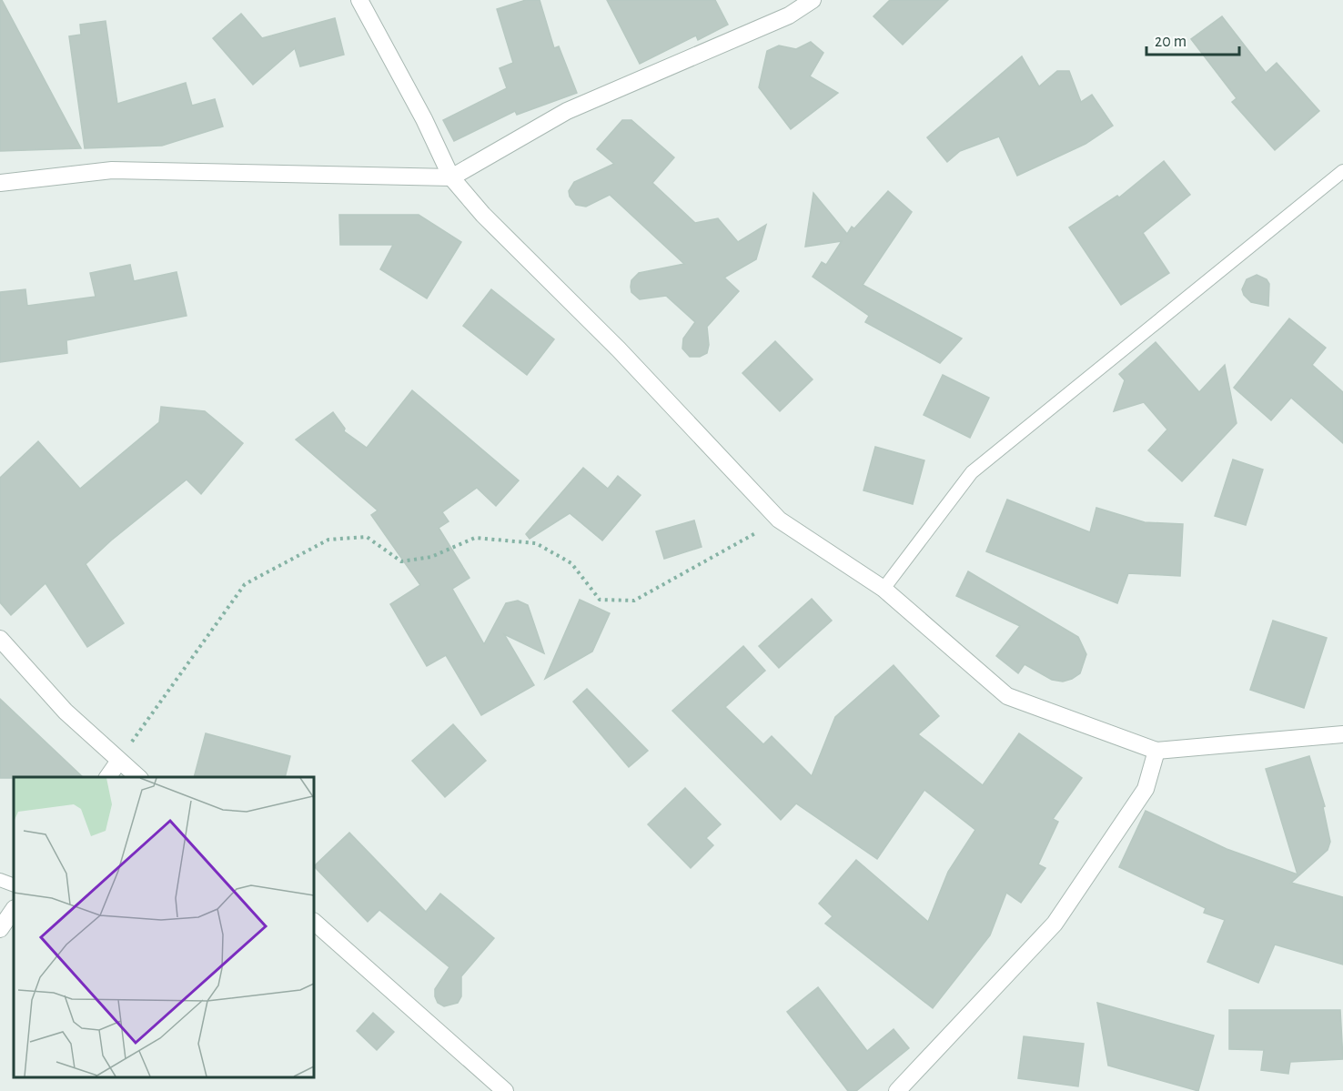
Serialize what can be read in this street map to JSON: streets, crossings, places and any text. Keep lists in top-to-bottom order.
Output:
{
  "scale_bar": "20 m"
}
